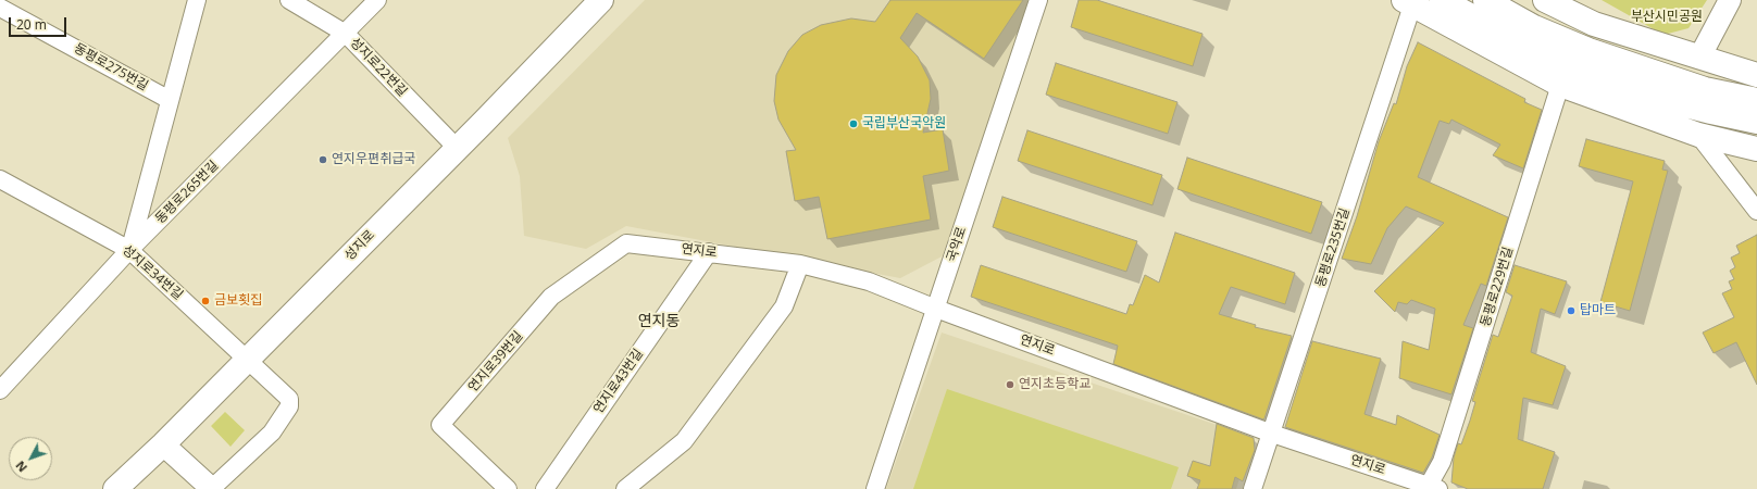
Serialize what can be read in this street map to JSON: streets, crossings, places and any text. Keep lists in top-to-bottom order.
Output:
{
  "streets": {
    "main road": ["성지로"],
    "street": [
      "동평로275번길",
      "성지로22번길",
      "동평로265번길",
      "국악로",
      "동평로235번길",
      "연지로",
      "성지로34번길",
      "동평로229번길",
      "연지로39번길",
      "연지로43번길"
    ]
  },
  "crossings": [
    ["성지로22번길", "동평로265번길"],
    ["성지로22번길", "성지로"],
    ["동평로265번길", "성지로34번길"],
    ["국악로", "연지로"],
    ["성지로", "성지로34번길"],
    ["동평로235번길", "연지로"],
    ["연지로", "동평로229번길"],
    ["연지로", "연지로39번길"],
    ["연지로", "연지로43번길"]
  ],
  "districts": ["연지동"],
  "parks": ["부산시민공원"],
  "places": [
    "국립부산국악원",
    "연지우편취급국",
    "금보횟집",
    "탑마트",
    "연지초등학교"
  ],
  "scale_bar": "20 m",
  "north": "bottom left"
}
